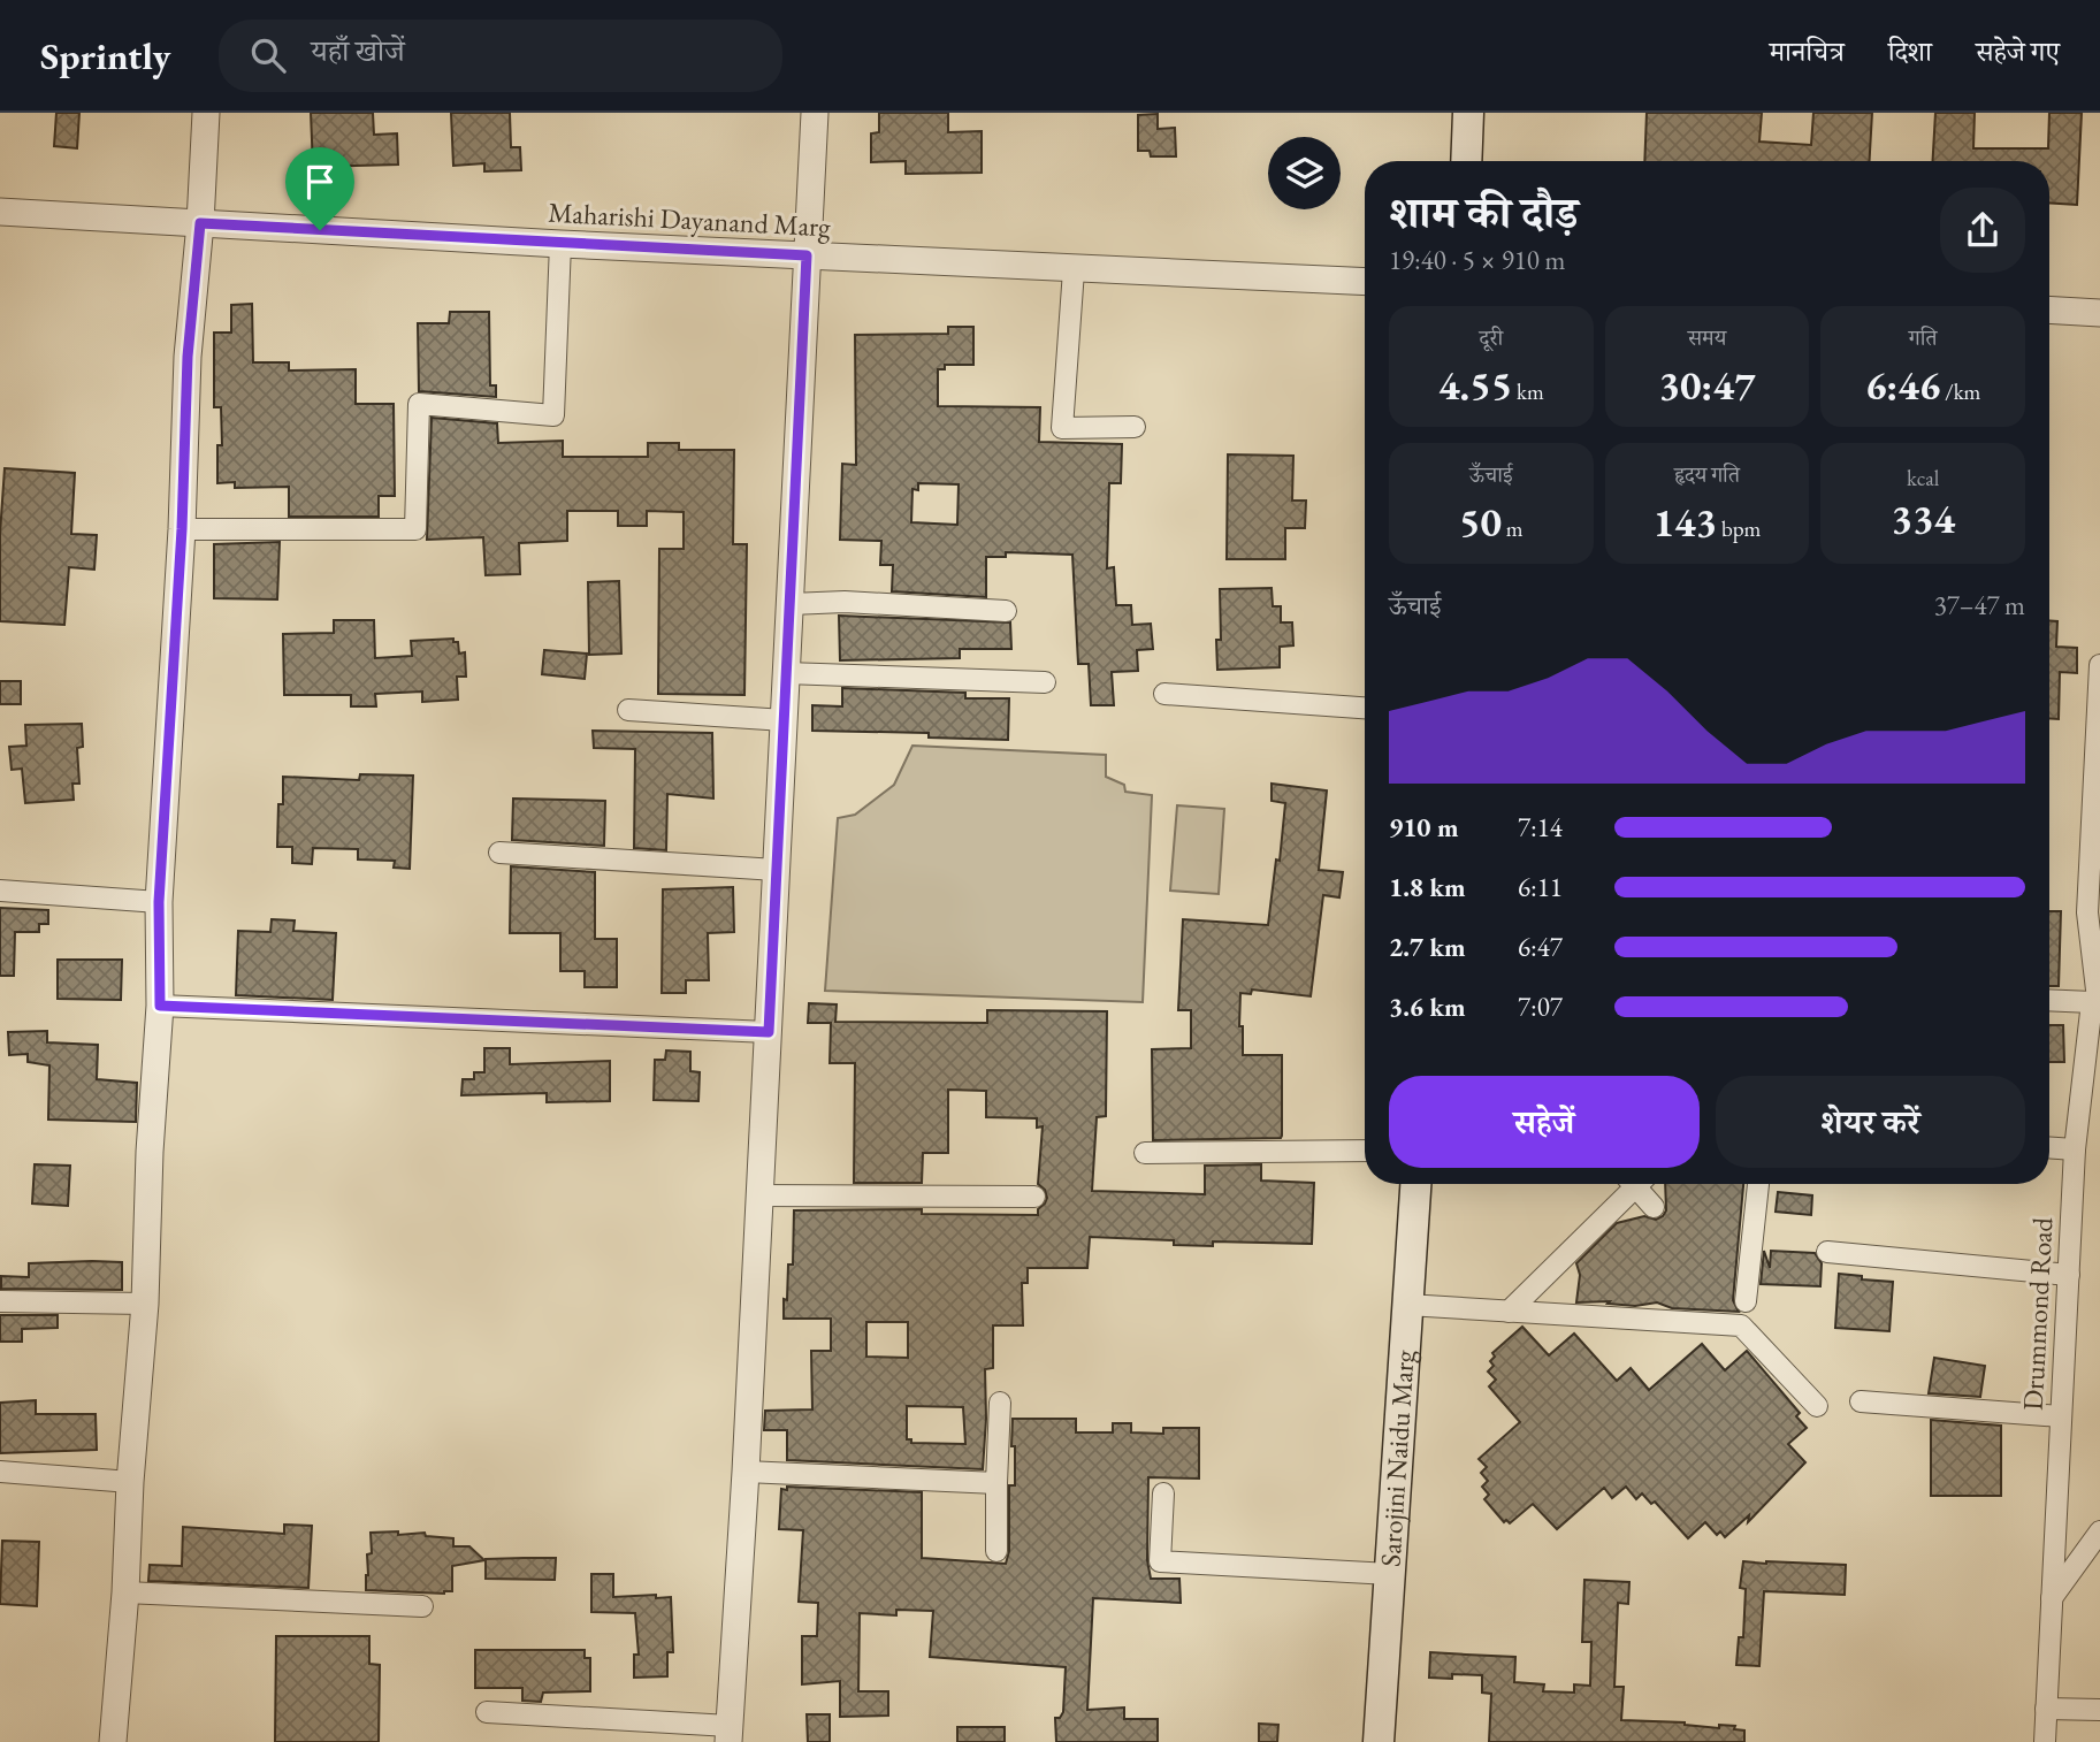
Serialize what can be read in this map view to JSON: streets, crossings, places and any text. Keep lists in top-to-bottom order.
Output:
{
  "streets": {
    "main road": ["Sarojini Naidu Marg"],
    "street": ["Maharishi Dayanand Marg", "Drummond Road"]
  },
  "page": {
    "header": "Sprintly",
    "search": "यहाँ खोजें",
    "nav": ["मानचित्र", "दिशा", "सहेजे गए"],
    "heading": ["शाम की दौड़", "19:40 · 5 × 910 m"],
    "stats": [
      ["दूरी", "4.55 km"],
      ["समय", "30:47"],
      ["गति", "6:46 /km"],
      ["ऊँचाई", "50 m"],
      ["हृदय गति", "143 bpm"],
      ["kcal", "334"]
    ],
    "chart": ["ऊँचाई", "37–47 m"],
    "list": [
      {
        "name": "910 m",
        "note": "7:14"
      },
      {
        "name": "1.8 km",
        "note": "6:11"
      },
      {
        "name": "2.7 km",
        "note": "6:47"
      },
      {
        "name": "3.6 km",
        "note": "7:07"
      }
    ],
    "buttons": ["सहेजें", "शेयर करें"]
  }
}
